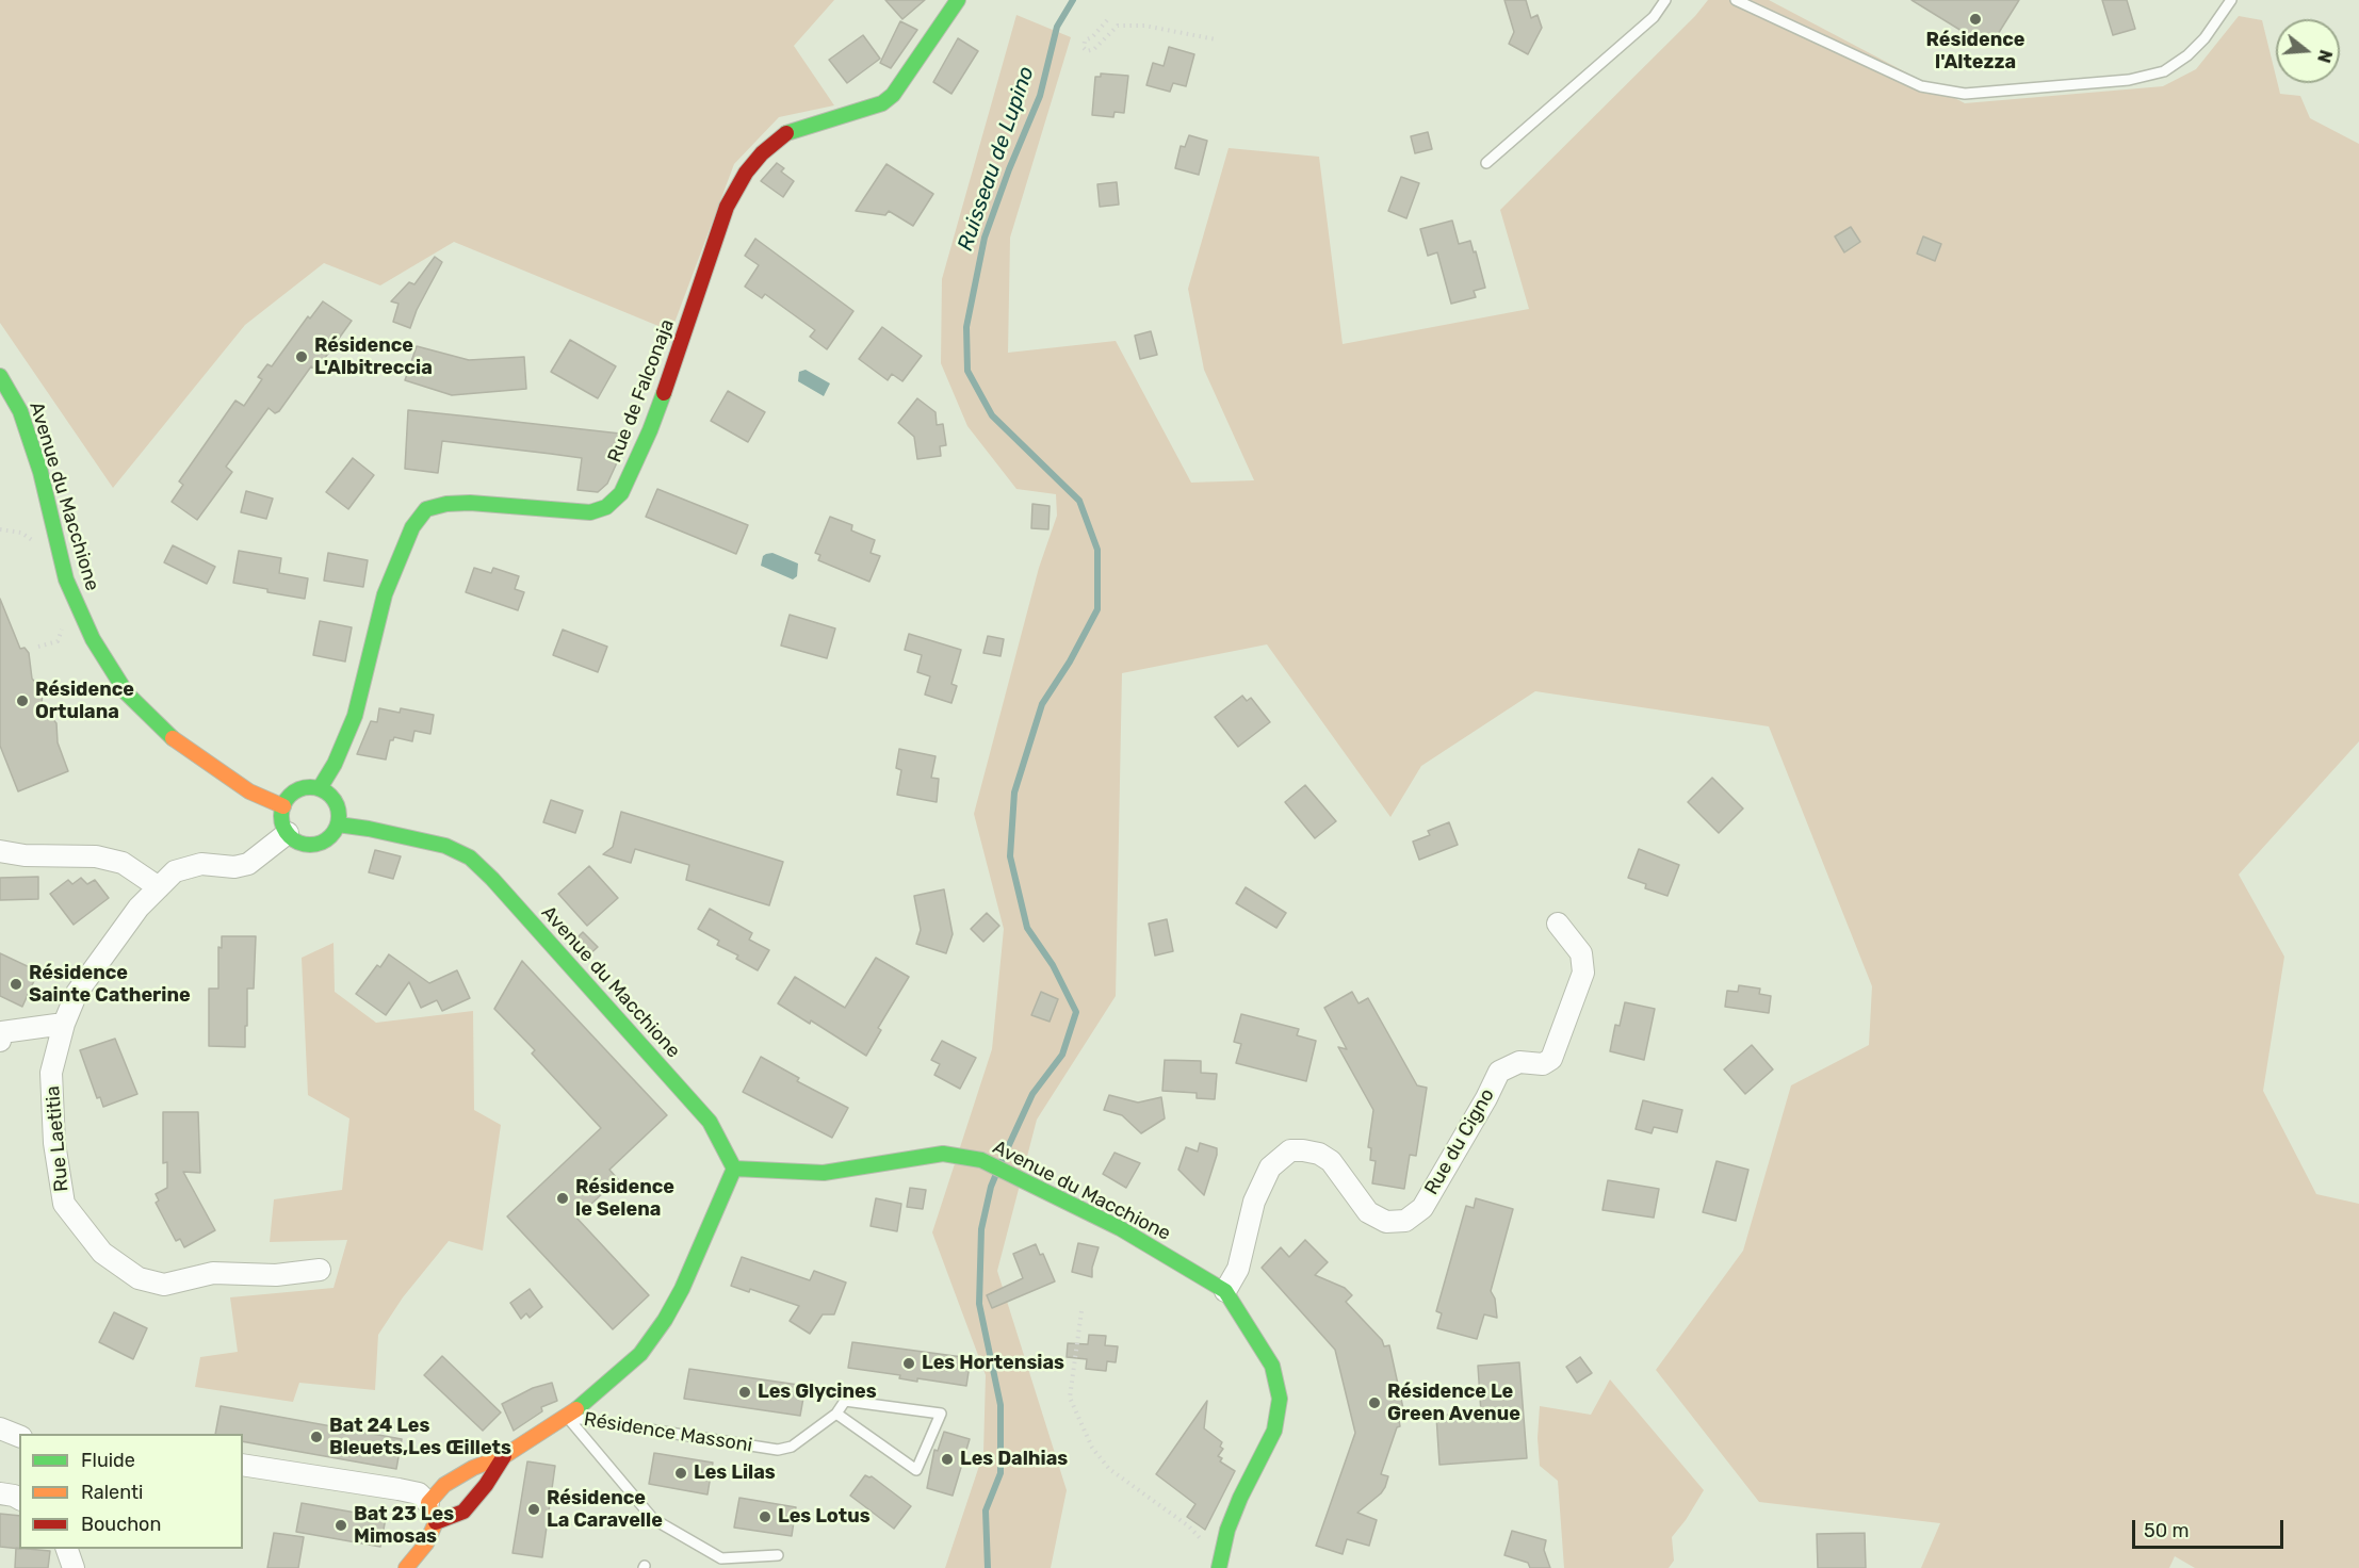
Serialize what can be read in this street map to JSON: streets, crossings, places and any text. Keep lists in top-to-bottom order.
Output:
{
  "streets": {
    "main road": ["Rue de Falconaja", "Avenue du Macchione"],
    "street": ["Rue Laetitia", "Rue du Cigno"],
    "lane": ["Résidence Massoni"]
  },
  "crossings": [
    ["Rue de Falconaja", "Avenue du Macchione"],
    ["Rue de Falconaja", "Rue Laetitia"],
    ["Avenue du Macchione", "Rue Laetitia"],
    ["Avenue du Macchione", "Rue du Cigno"]
  ],
  "water": ["Ruisseau de Lupino"],
  "places": [
    "Résidence l'Altezza",
    "Résidence L'Albitreccia",
    "Résidence Ortulana",
    "Résidence Sainte Catherine",
    "Résidence le Selena",
    "Les Hortensias",
    "Les Glycines",
    "Résidence Le Green Avenue",
    "Bat 24 Les Bleuets,Les Œillets",
    "Les Dalhias",
    "Les Lilas",
    "Résidence La Caravelle",
    "Les Lotus",
    "Bat 23 Les Mimosas"
  ],
  "legend": ["Fluide", "Ralenti", "Bouchon"],
  "scale_bar": "50 m",
  "north": "right"
}
